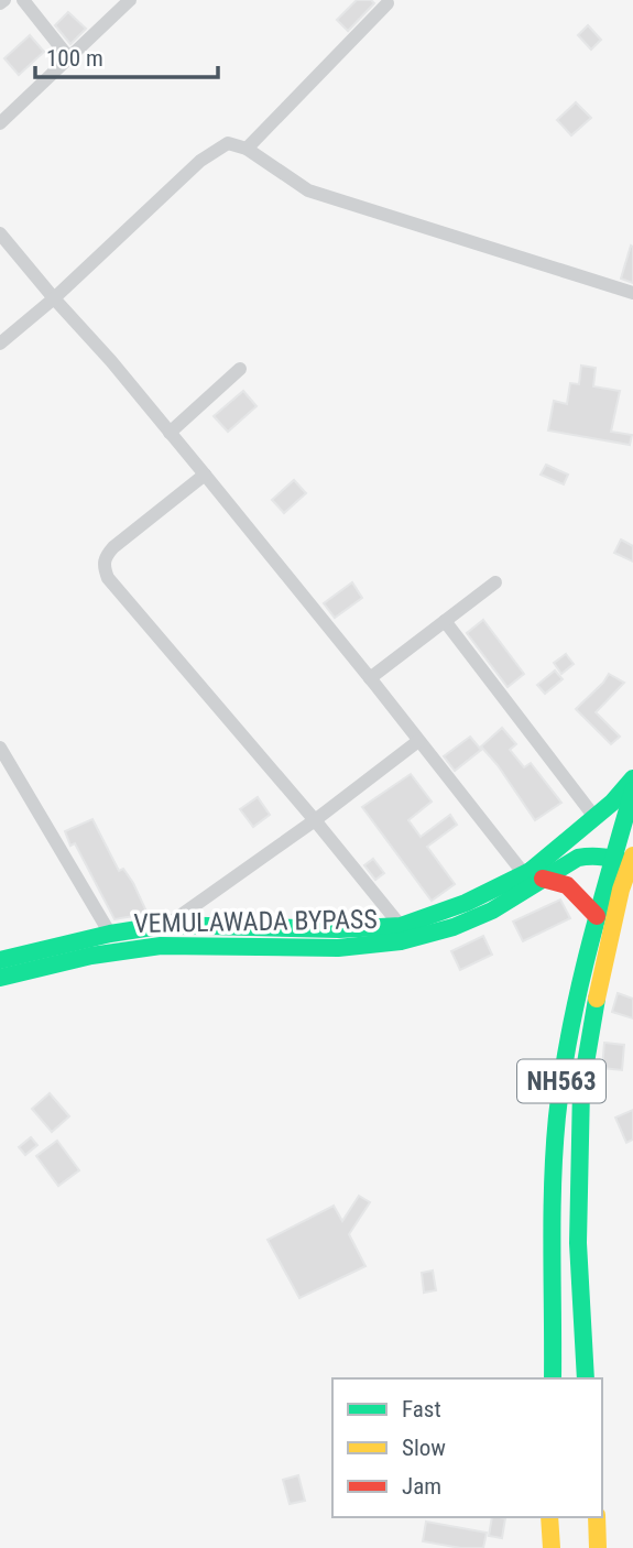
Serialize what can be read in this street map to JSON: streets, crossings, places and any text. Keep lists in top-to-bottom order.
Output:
{
  "streets": {
    "main road": ["VEMULAWADA BYPASS", "NH563"]
  },
  "crossings": [
    ["VEMULAWADA BYPASS", "NH563"]
  ],
  "legend": ["Fast", "Slow", "Jam"],
  "scale_bar": "100 m"
}
